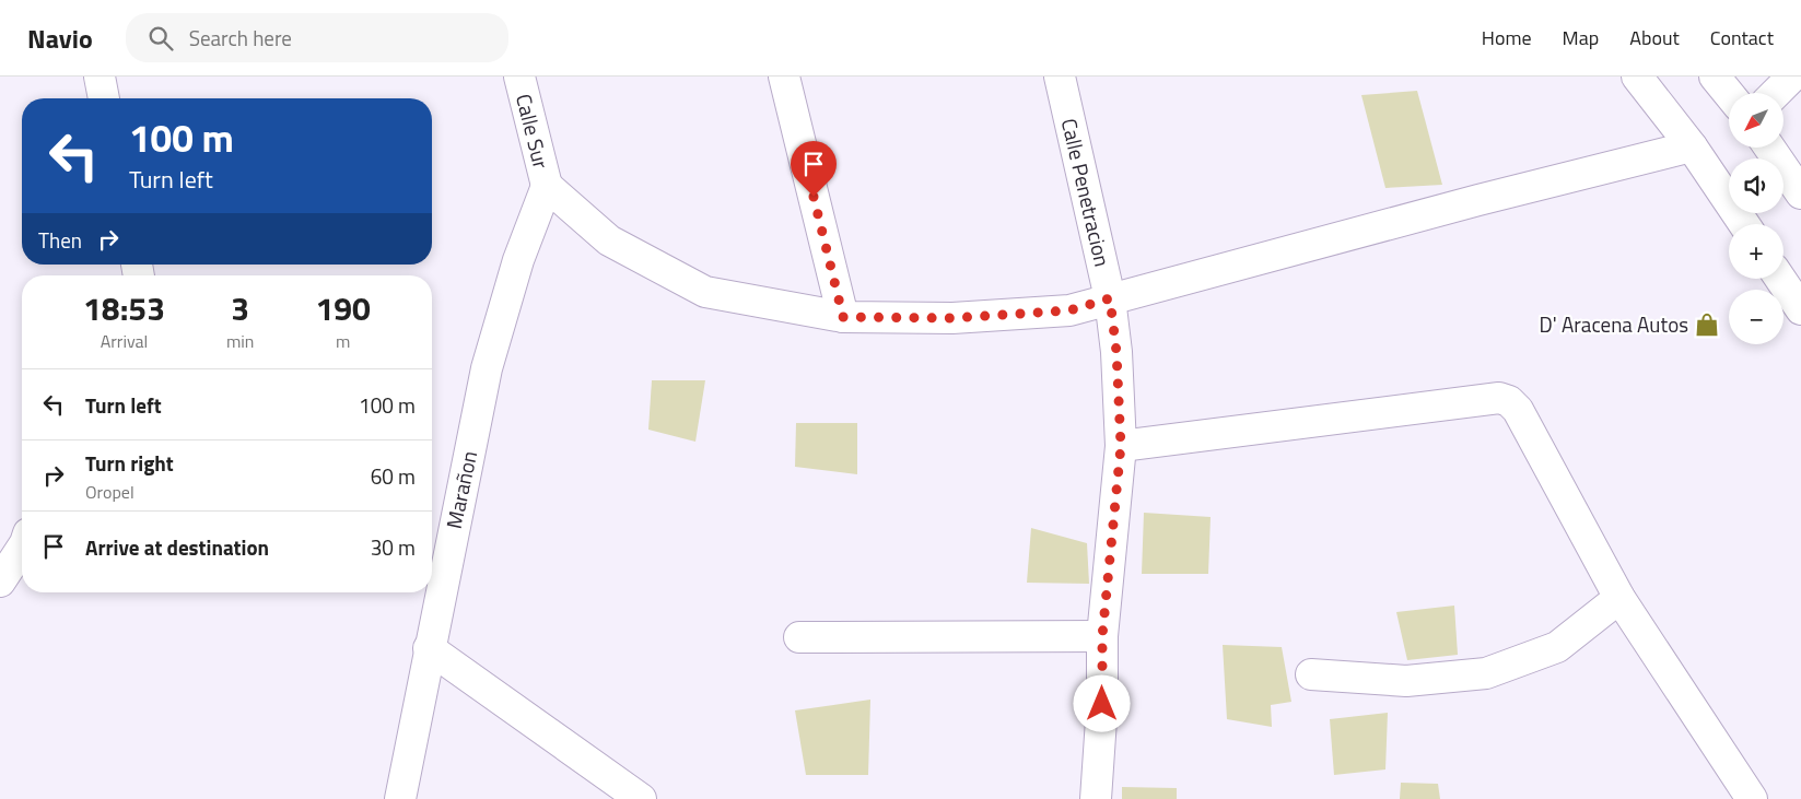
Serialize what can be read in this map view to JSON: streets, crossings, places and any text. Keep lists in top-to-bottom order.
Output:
{
  "streets": {
    "street": ["Calle Sur", "Calle Penetracion", "Marañon"]
  },
  "crossings": [
    ["Calle Sur", "Marañon"]
  ],
  "places": {
    "shop": ["D' Aracena Autos"]
  },
  "north": "bottom left",
  "page": {
    "header": "Navio",
    "search": "Search here",
    "nav": [
      "Home",
      "Map",
      "About",
      "Contact"
    ],
    "map_buttons": ["+", "−"],
    "turn": ["100 m", "Turn left"],
    "then": "Then",
    "eta": [
      "18:53",
      "Arrival",
      "3",
      "min",
      "190",
      "m"
    ],
    "list": [
      {
        "name": "Turn left",
        "value": "100 m"
      },
      {
        "name": "Turn right",
        "note": "Oropel",
        "value": "60 m"
      },
      {
        "name": "Arrive at destination",
        "value": "30 m"
      }
    ]
  }
}
